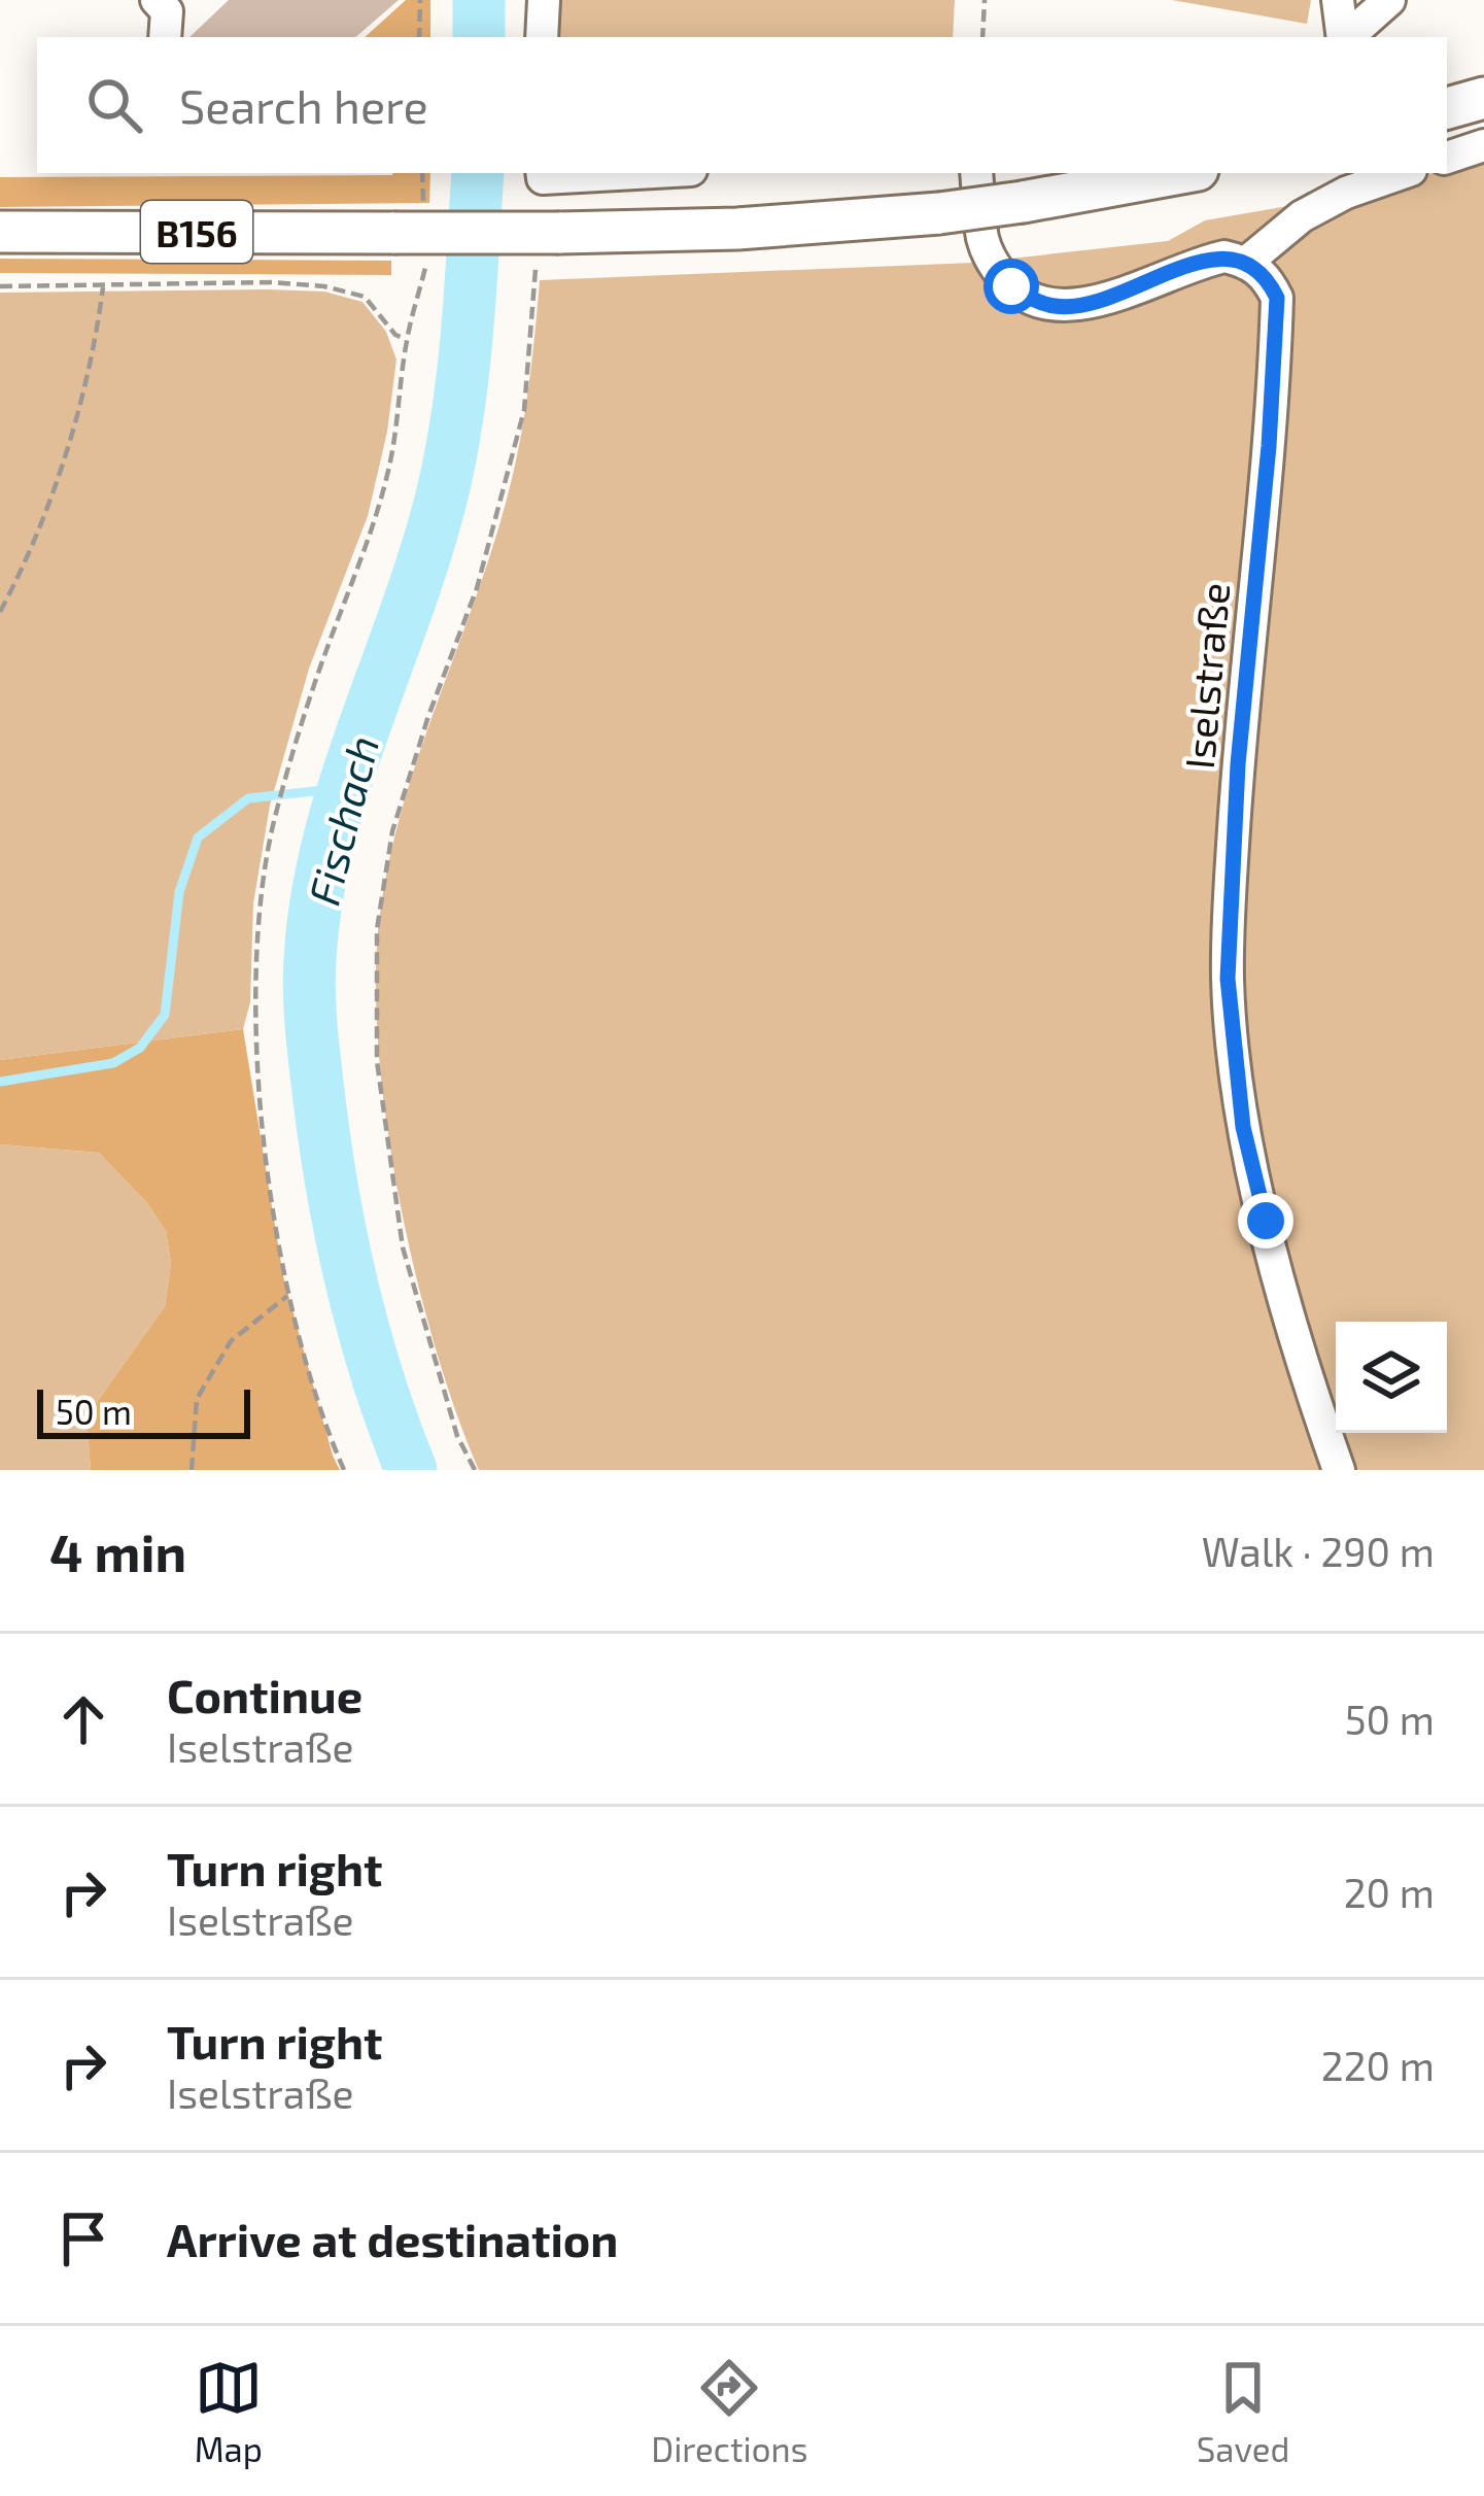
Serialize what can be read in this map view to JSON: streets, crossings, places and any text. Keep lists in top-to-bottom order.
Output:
{
  "streets": {
    "main road": ["B156"],
    "street": ["Iselstraße"]
  },
  "water": ["Fischach"],
  "scale_bar": "50 m",
  "page": {
    "search": "Search here",
    "scale": "50 m",
    "heading": ["4 min", "Walk · 290 m"],
    "list": [
      ["Continue", "Iselstraße", "50 m"],
      ["Turn right", "Iselstraße", "20 m"],
      ["Turn right", "Iselstraße", "220 m"],
      "Arrive at destination"
    ],
    "nav": ["Map", "Directions", "Saved"]
  }
}
